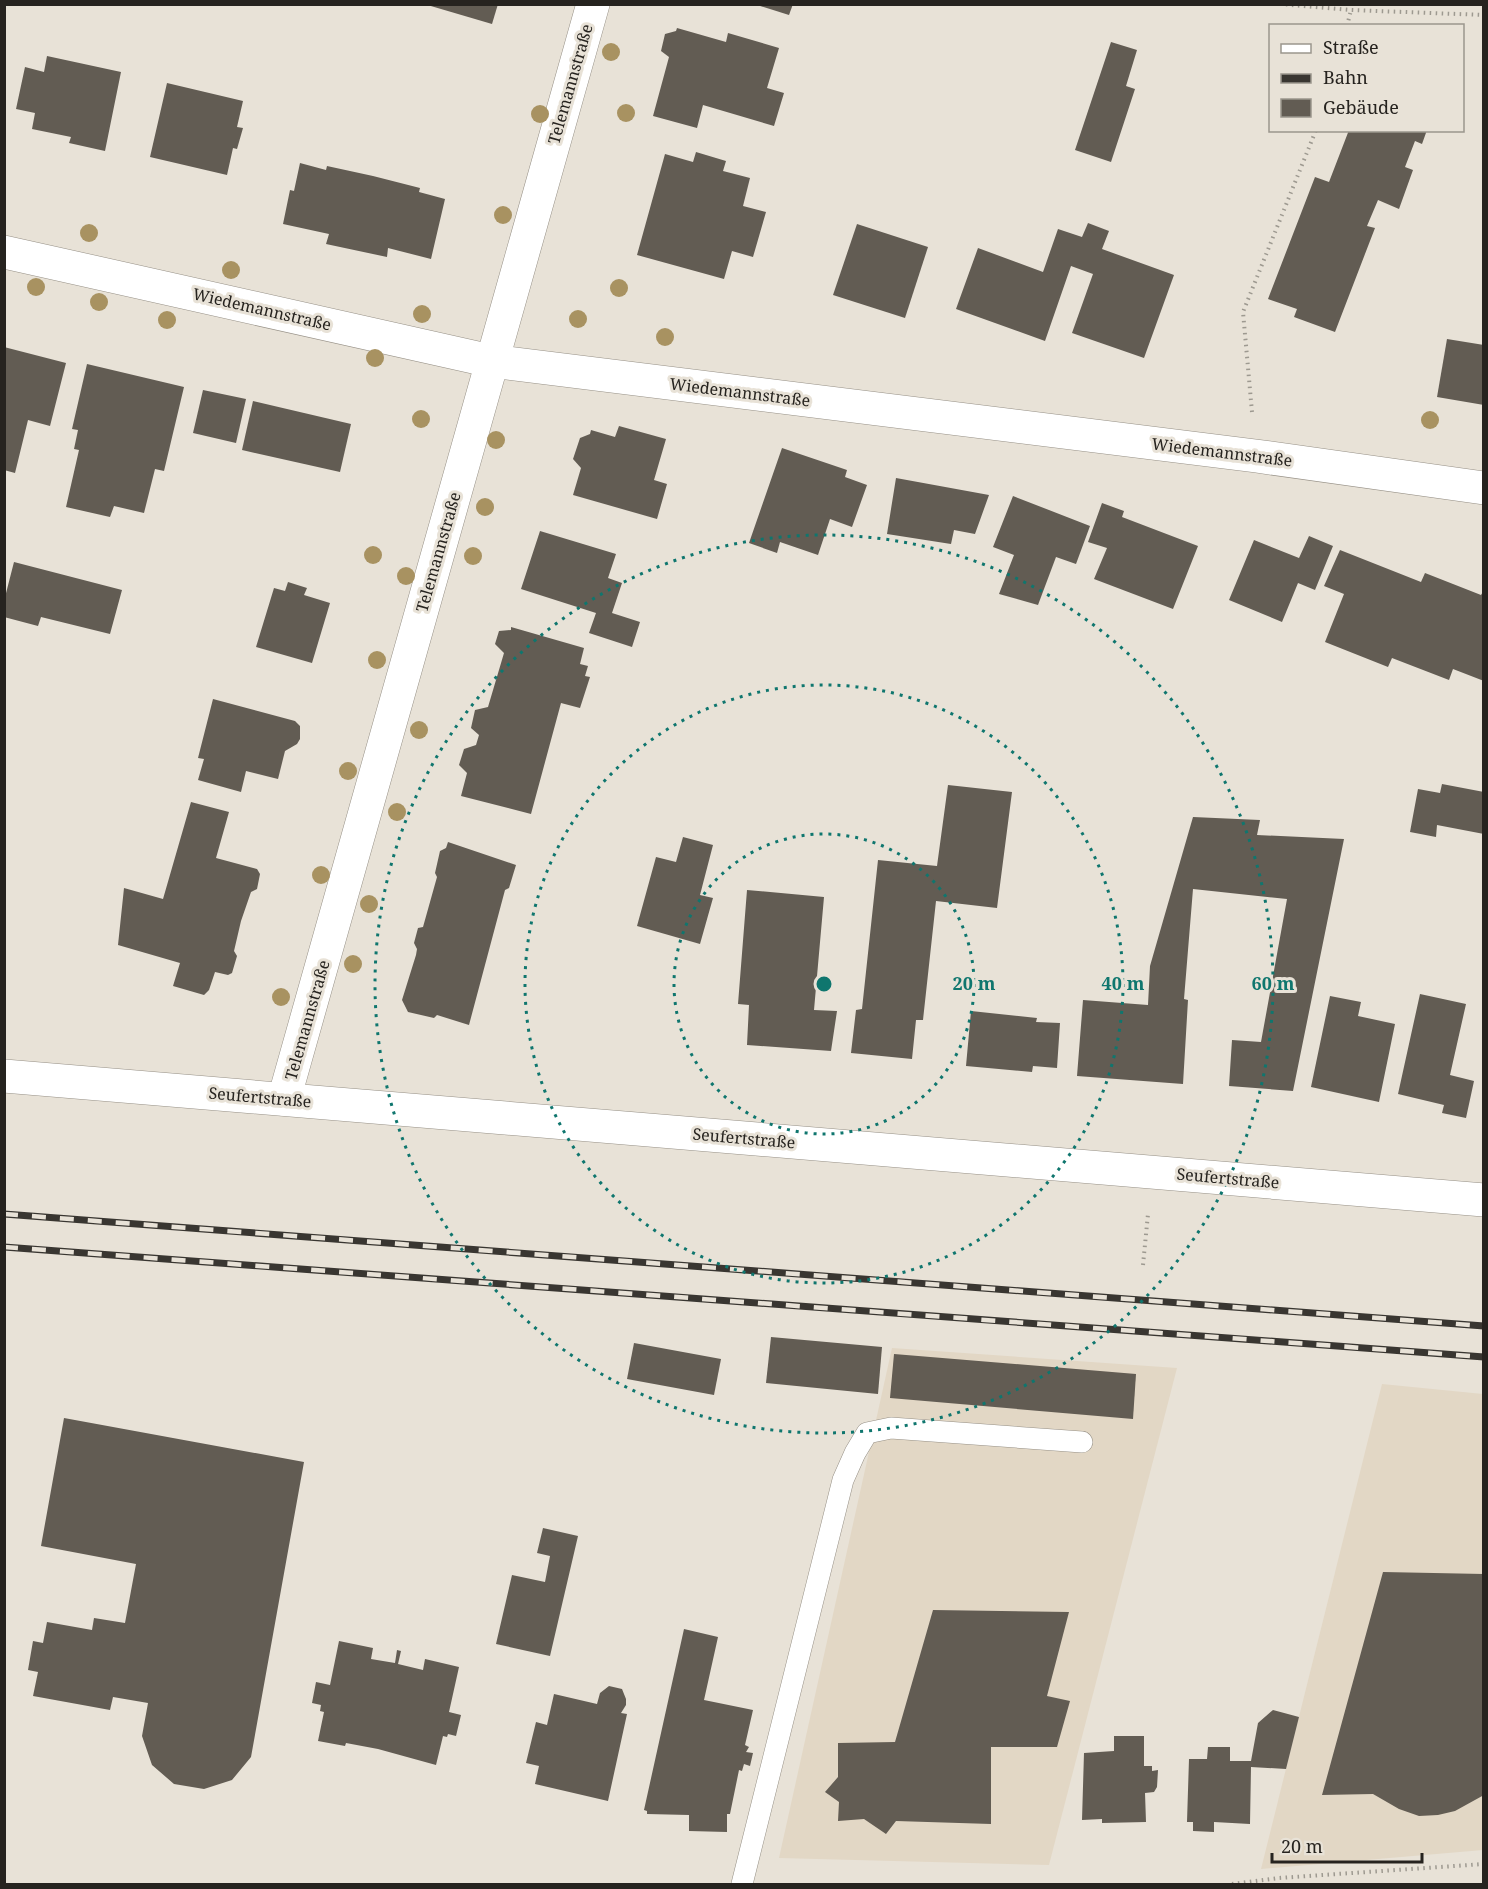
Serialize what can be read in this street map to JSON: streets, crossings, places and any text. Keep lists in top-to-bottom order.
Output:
{
  "streets": {
    "street": ["Telemannstraße", "Wiedemannstraße", "Seufertstraße"]
  },
  "crossings": [
    ["Telemannstraße", "Wiedemannstraße"],
    ["Telemannstraße", "Seufertstraße"]
  ],
  "legend": ["Straße", "Bahn", "Gebäude"],
  "scale_bar": "20 m",
  "rings": ["20 m", "40 m", "60 m"]
}
